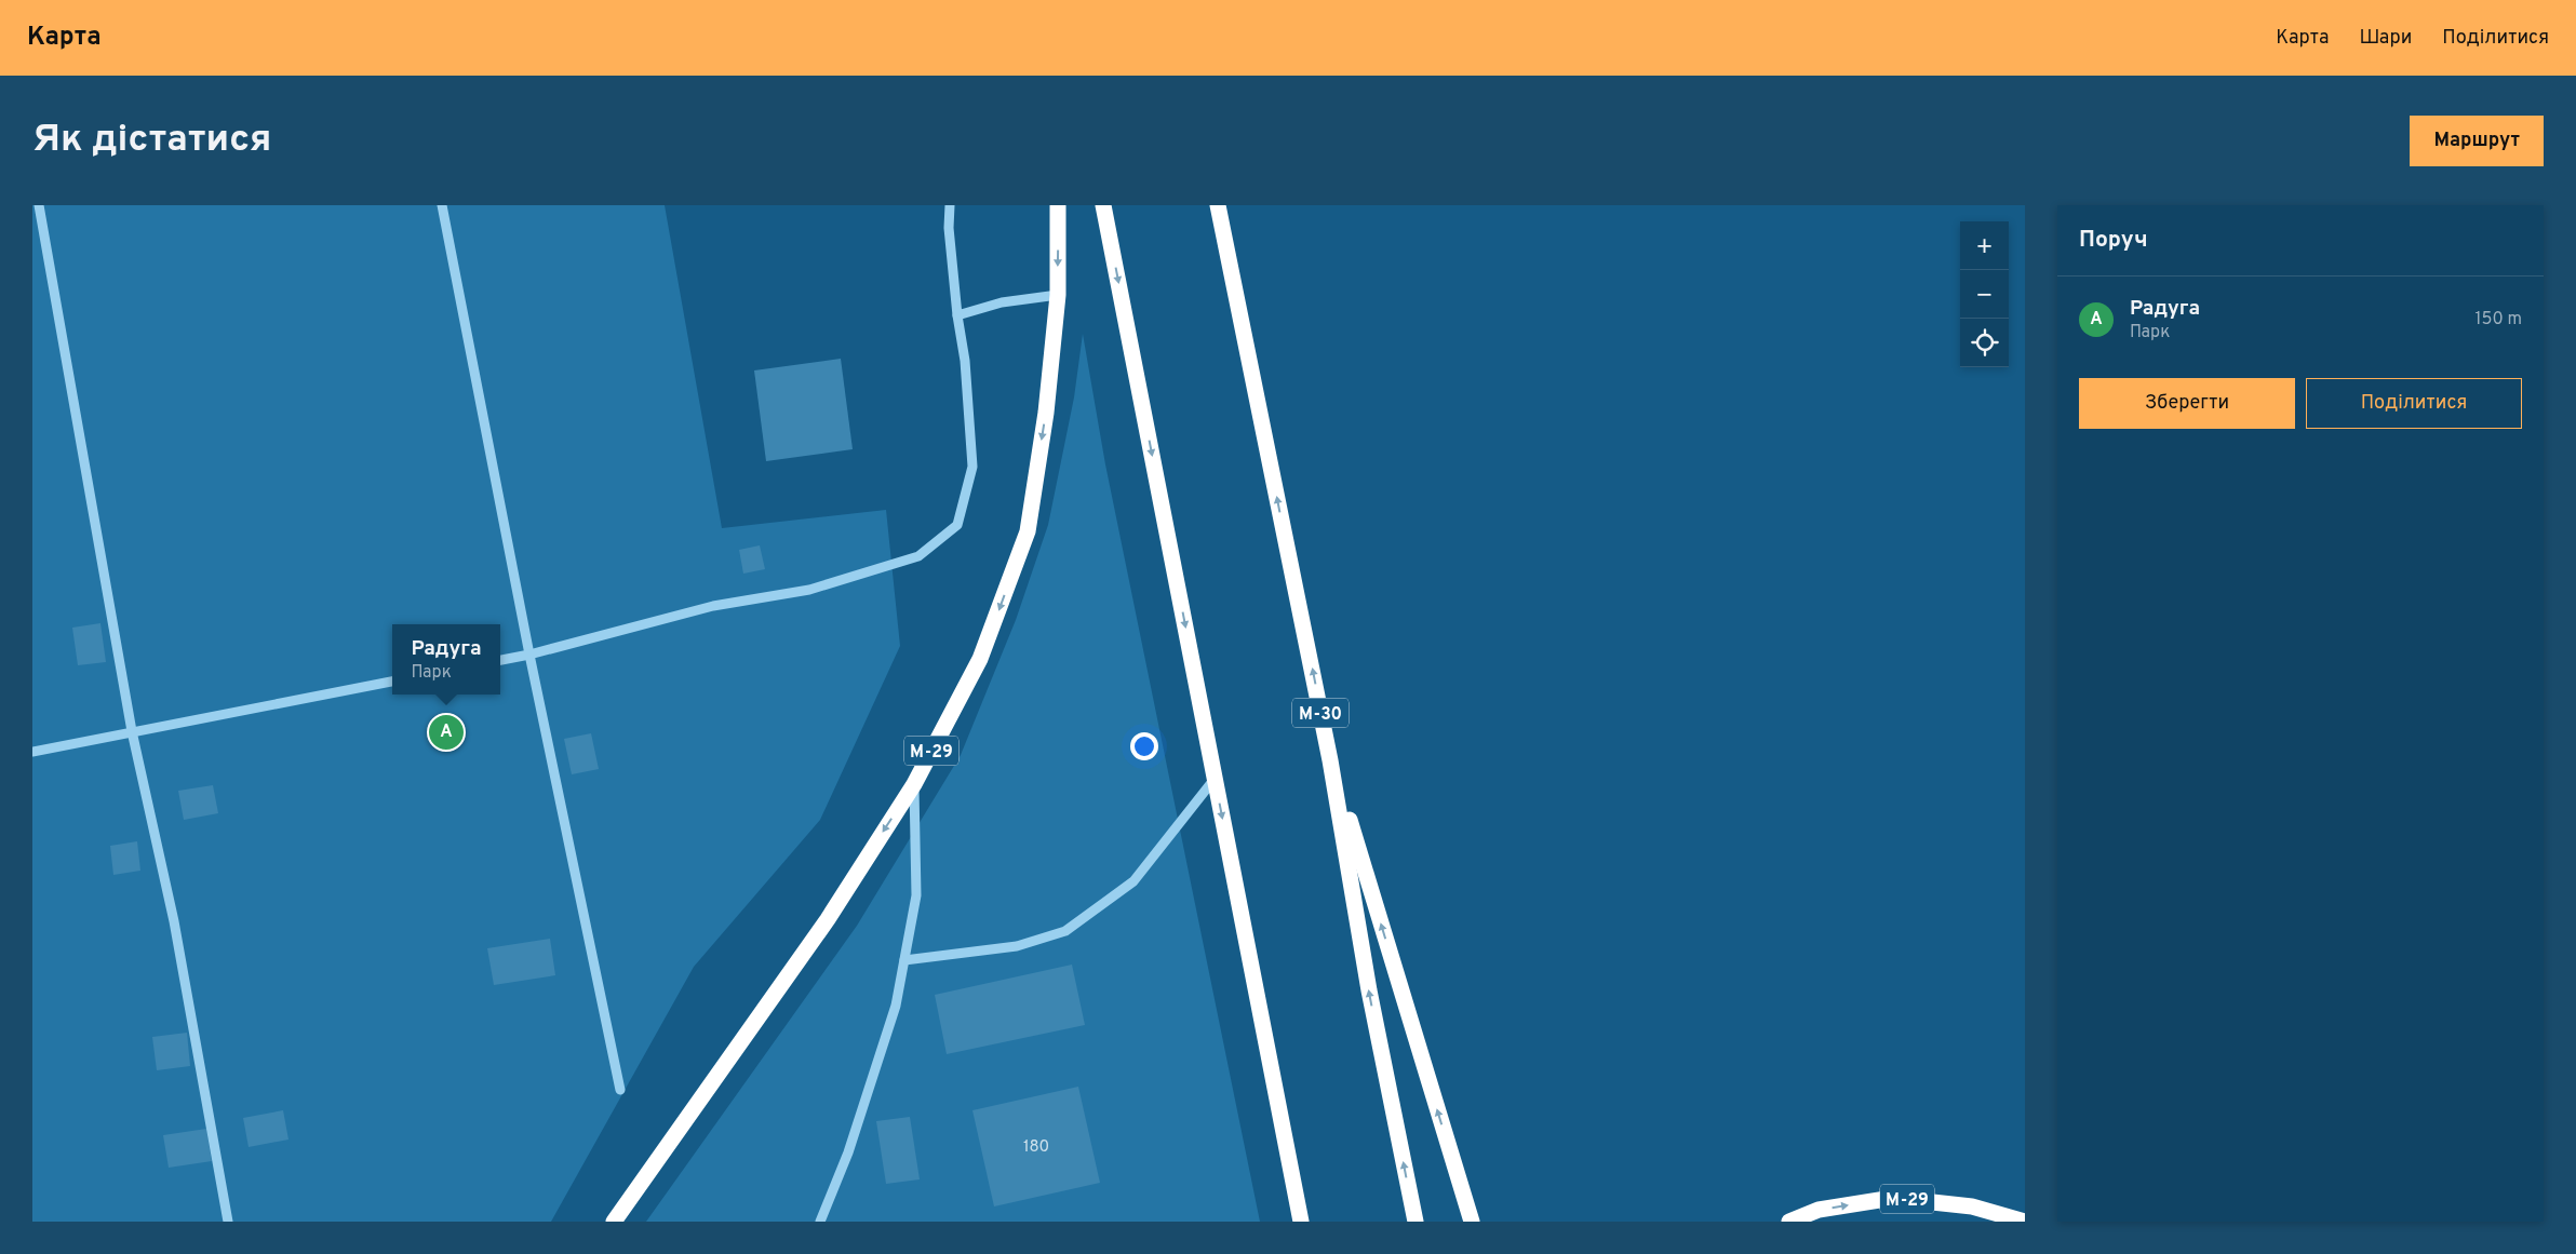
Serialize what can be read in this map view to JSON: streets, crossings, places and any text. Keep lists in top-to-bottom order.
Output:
{
  "streets": {
    "highway": ["М-30", "М-29"]
  },
  "house_numbers": ["180"],
  "page": {
    "header": "Карта",
    "nav": ["Карта", "Шари", "Поділитися"],
    "buttons": [
      "Маршрут",
      ["Зберегти", "Поділитися"]
    ],
    "title": "Як дістатися",
    "heading": "Поруч",
    "map_buttons": ["+", "−"],
    "list": [
      {
        "mark": "A",
        "name": "Радуга",
        "note": "Парк",
        "value": "150 m"
      }
    ],
    "popup": ["Радуга", "Парк"],
    "pins": "A"
  }
}
